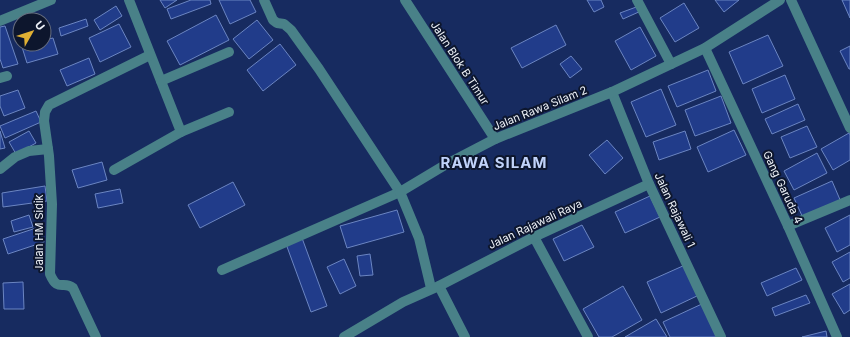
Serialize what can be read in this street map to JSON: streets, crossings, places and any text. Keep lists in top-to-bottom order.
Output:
{
  "streets": {
    "street": [
      "Jalan Blok B Timur",
      "Jalan Rawa Silam 2",
      "Gang Garuda 4",
      "Jalan Rajawali 1",
      "Jalan Rajawali Raya",
      "Jalan HM Sidik"
    ]
  },
  "crossings": [
    ["Jalan Blok B Timur", "Jalan Rawa Silam 2"],
    ["Jalan Rawa Silam 2", "Gang Garuda 4"],
    ["Jalan Rawa Silam 2", "Jalan Rajawali 1"],
    ["Jalan Rajawali 1", "Jalan Rajawali Raya"]
  ],
  "districts": ["RAWA SILAM"],
  "north": "top right"
}
